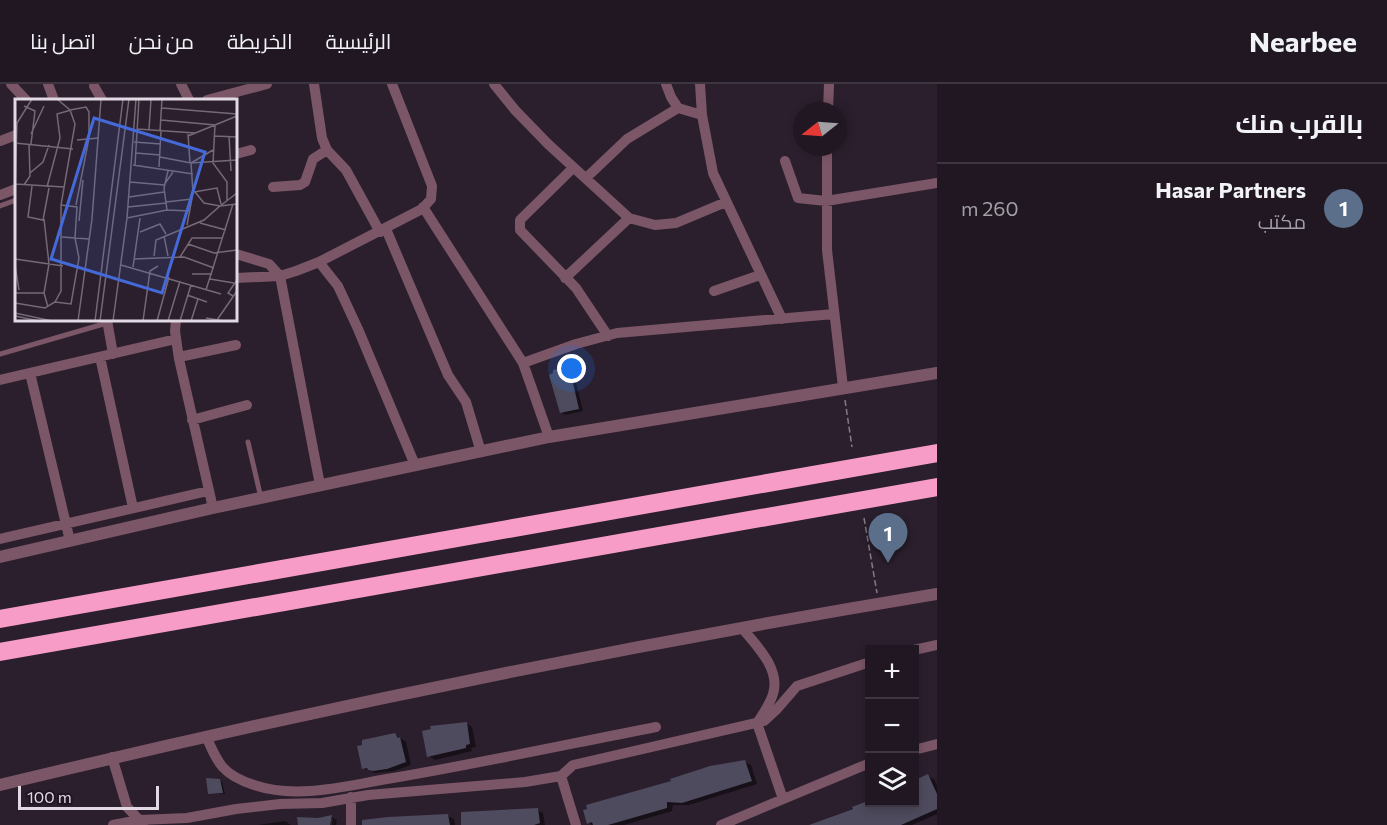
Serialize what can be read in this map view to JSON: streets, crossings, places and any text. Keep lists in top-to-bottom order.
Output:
{
  "scale_bar": "100 m",
  "north": "left",
  "page": {
    "header": "Nearbee",
    "nav": [
      "الرئيسية",
      "الخريطة",
      "من نحن",
      "اتصل بنا"
    ],
    "heading": "بالقرب منك",
    "list": [
      {
        "mark": "1",
        "name": "Hasar Partners",
        "note": "مكتب",
        "value": "260 m"
      }
    ],
    "pins": "1",
    "map_buttons": ["+", "−"],
    "scale": "100 m"
  }
}
